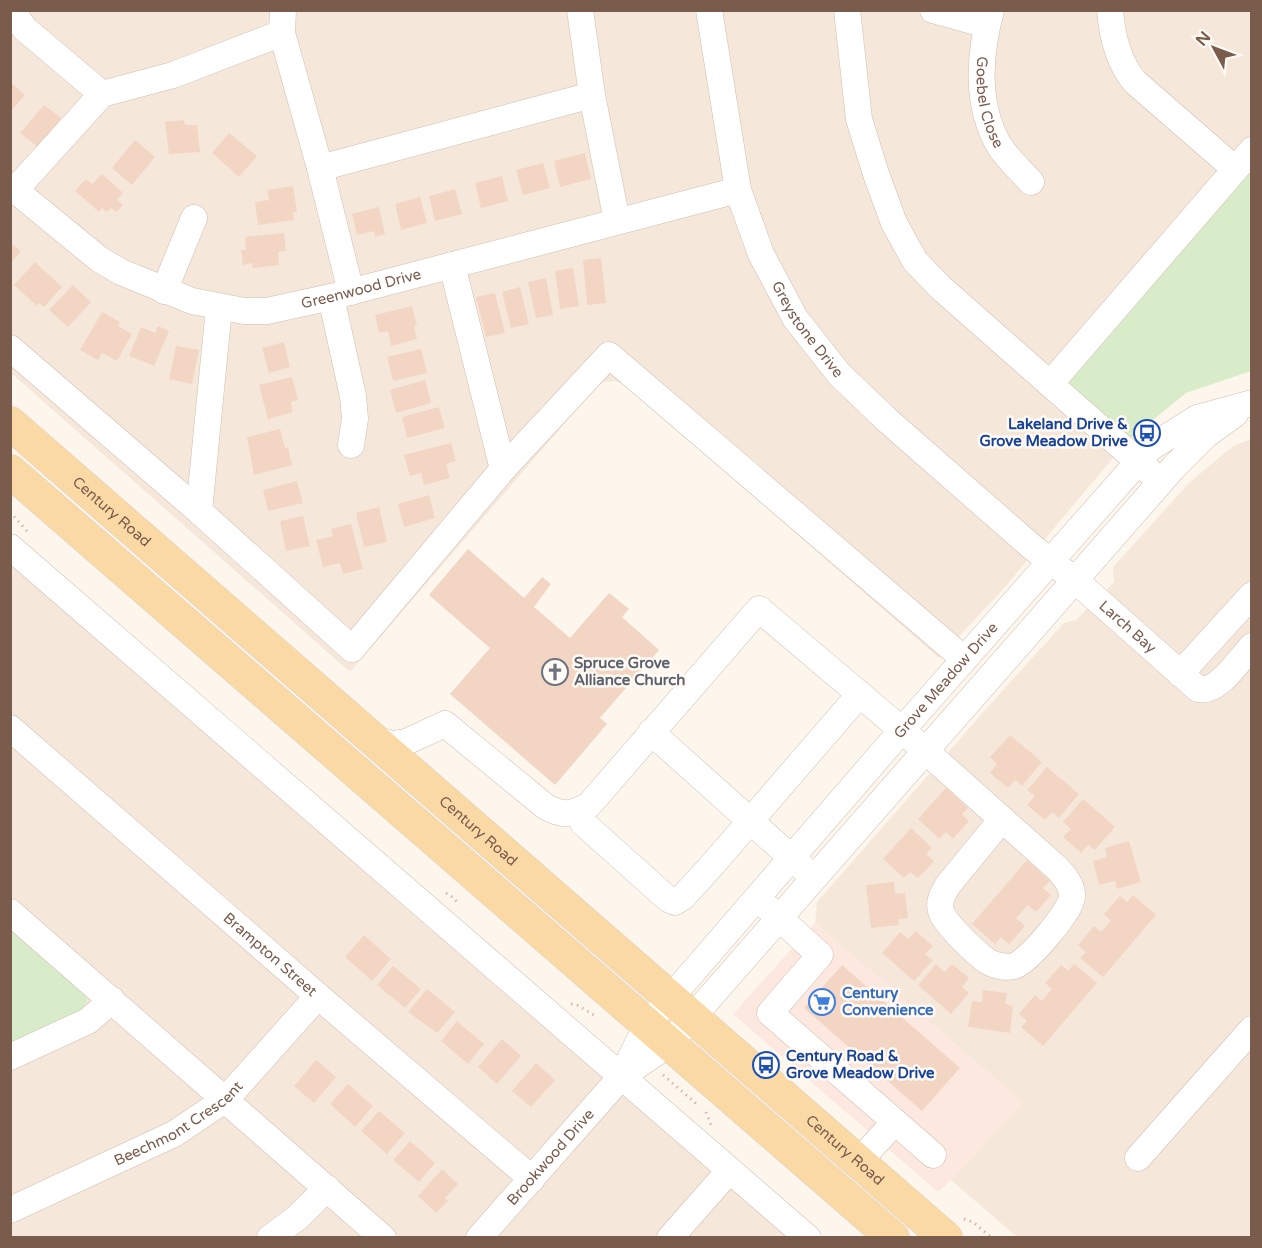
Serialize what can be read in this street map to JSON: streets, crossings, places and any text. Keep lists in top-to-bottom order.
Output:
{
  "streets": {
    "main road": ["Century Road"],
    "street": [
      "Goebel Close",
      "Greenwood Drive",
      "Greystone Drive",
      "Larch Bay",
      "Grove Meadow Drive",
      "Brampton Street",
      "Beechmont Crescent",
      "Brookwood Drive"
    ]
  },
  "crossings": [
    ["Greenwood Drive", "Greystone Drive"],
    ["Greystone Drive", "Larch Bay"],
    ["Greystone Drive", "Grove Meadow Drive"],
    ["Century Road", "Grove Meadow Drive"],
    ["Century Road", "Brookwood Drive"],
    ["Larch Bay", "Grove Meadow Drive"],
    ["Grove Meadow Drive", "Brookwood Drive"],
    ["Brampton Street", "Beechmont Crescent"],
    ["Brampton Street", "Brookwood Drive"]
  ],
  "places": {
    "bus stop": ["Lakeland Drive & Grove Meadow Drive", "Century Road & Grove Meadow Drive"],
    "church": ["Spruce Grove Alliance Church"],
    "supermarket": ["Century Convenience"]
  },
  "north": "top left"
}
